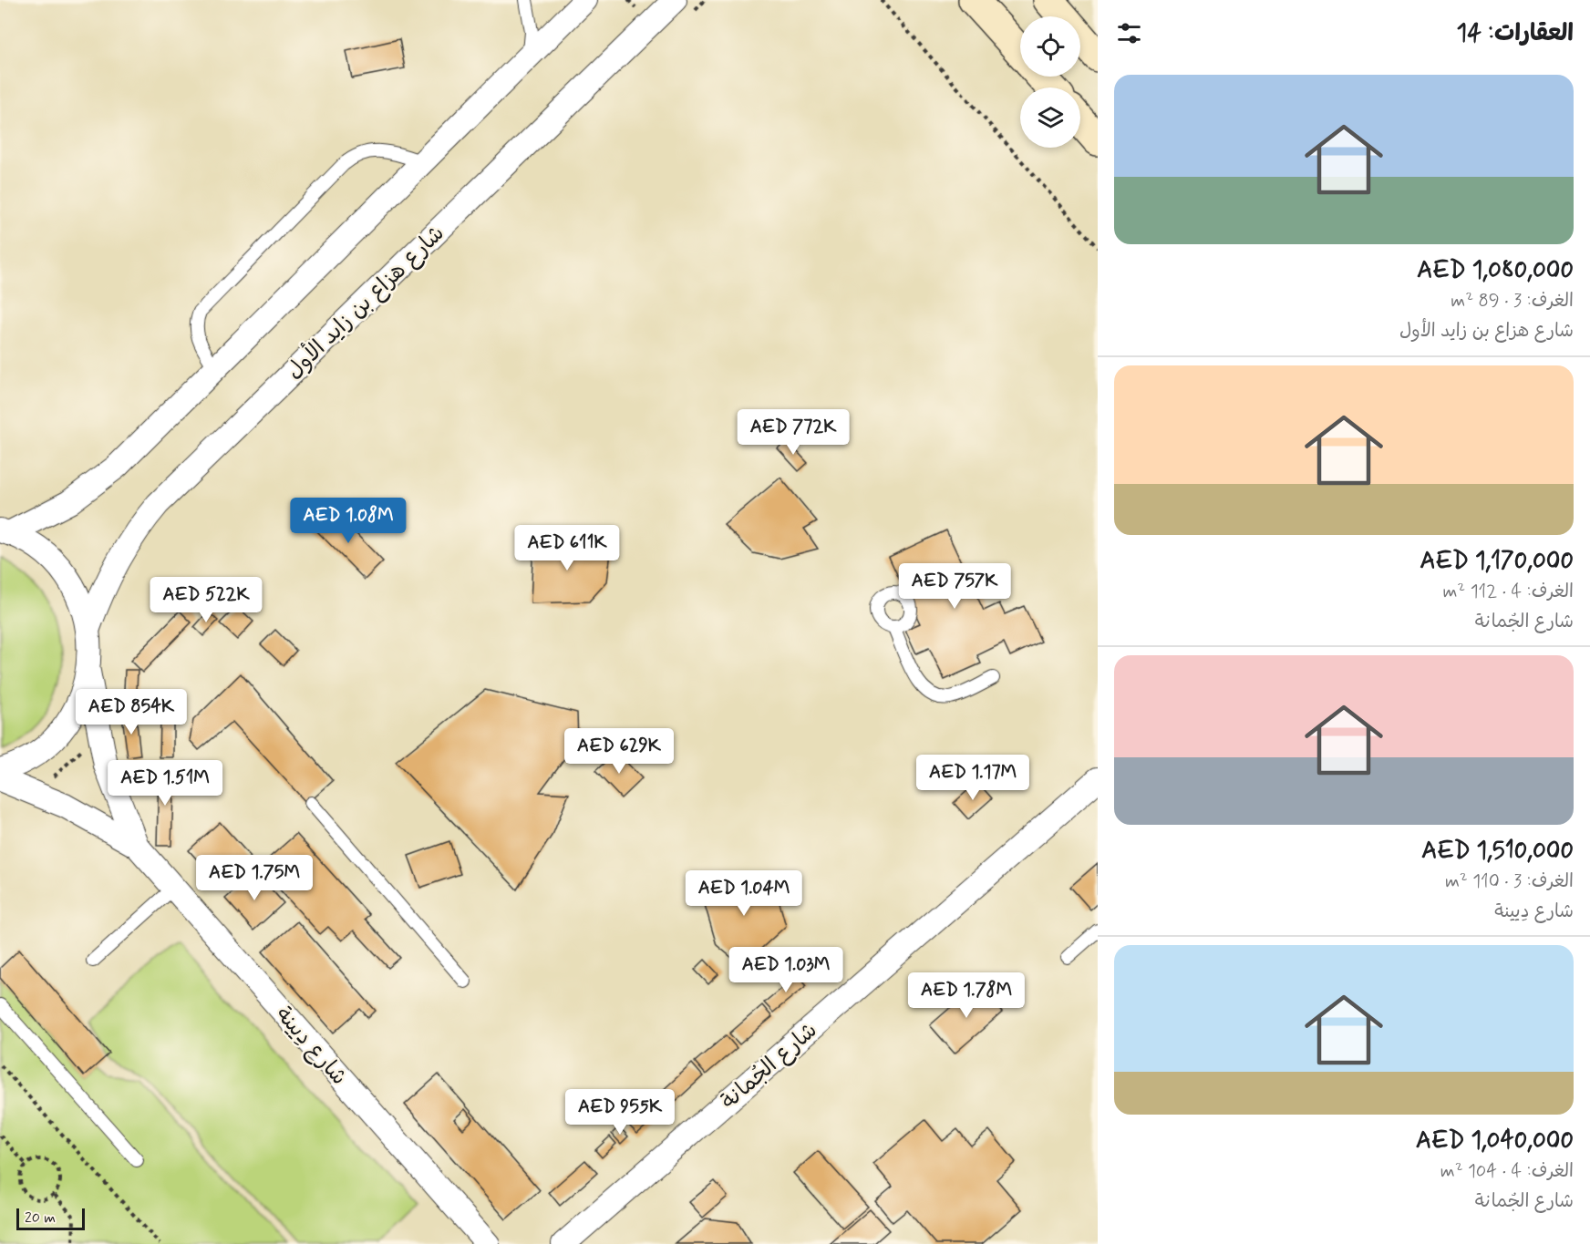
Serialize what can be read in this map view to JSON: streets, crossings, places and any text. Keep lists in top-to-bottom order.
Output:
{
  "streets": {
    "street": ["شارع هزاع بن زايد الأول", "شارع دِيينة", "شارع الجُمانة"]
  },
  "scale_bar": "20 m",
  "page": {
    "heading": "العقارات: 14",
    "list": [
      {
        "name": "AED 1,080,000",
        "note": "الغرف: 3 · 89 m² · شارع هزاع بن زايد الأول"
      },
      {
        "name": "AED 1,170,000",
        "note": "الغرف: 4 · 112 m² · شارع الجُمانة"
      },
      {
        "name": "AED 1,510,000",
        "note": "الغرف: 3 · 110 m² · شارع دِيينة"
      },
      {
        "name": "AED 1,040,000",
        "note": "الغرف: 4 · 104 m² · شارع الجُمانة"
      }
    ],
    "price": [
      "AED 772K",
      "AED 1.08M",
      "AED 611K",
      "AED 757K",
      "AED 522K",
      "AED 854K",
      "AED 629K",
      "AED 1.17M",
      "AED 1.51M",
      "AED 1.75M",
      "AED 1.04M",
      "AED 1.03M",
      "AED 1.78M",
      "AED 955K"
    ],
    "scale": "20 m"
  }
}
